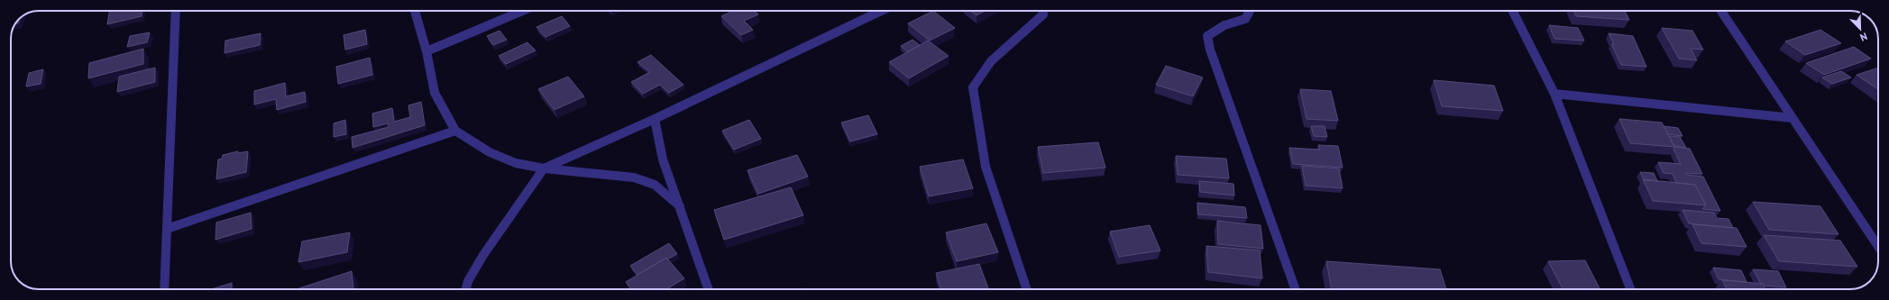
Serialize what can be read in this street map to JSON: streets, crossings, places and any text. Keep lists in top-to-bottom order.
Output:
{
  "north": "bottom right"
}
